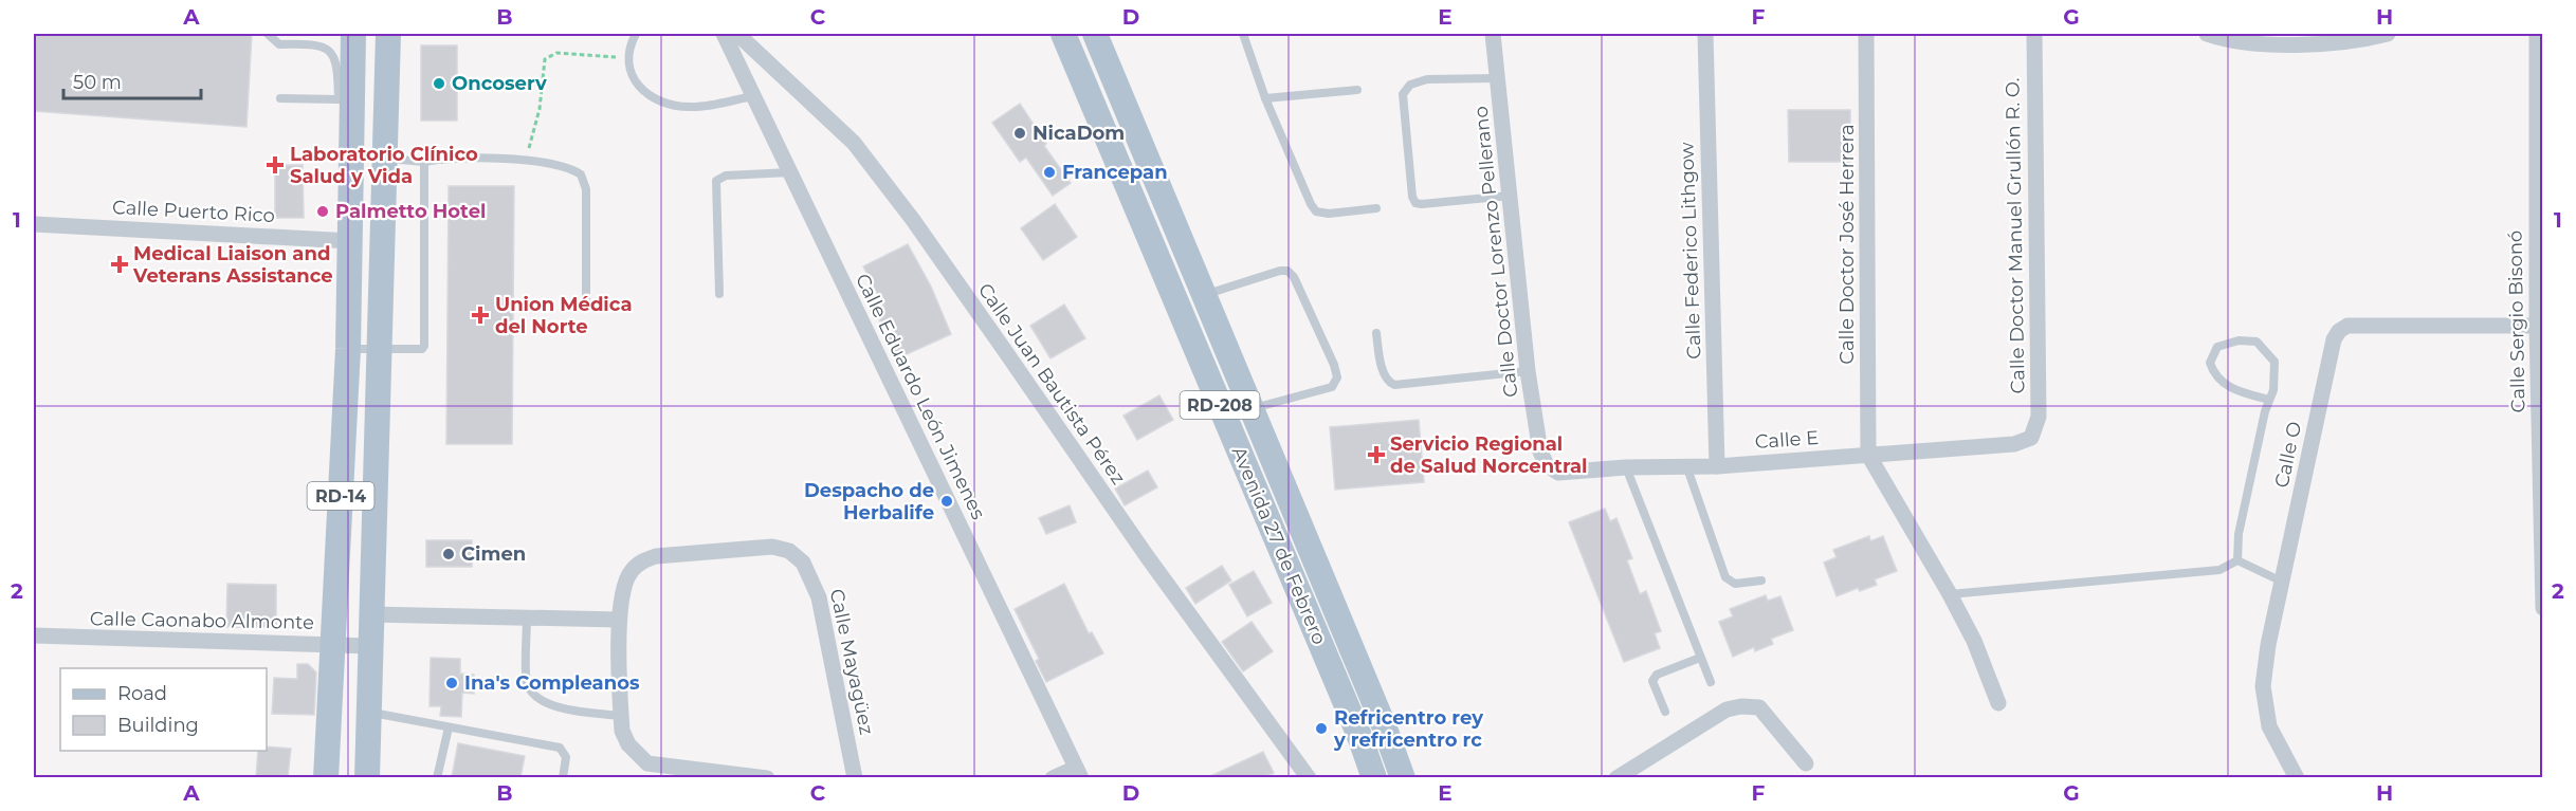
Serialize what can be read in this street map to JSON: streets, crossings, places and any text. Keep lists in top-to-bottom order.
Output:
{
  "streets": {
    "main road": ["RD-208", "RD-14", "Avenida 27 de Febrero"],
    "street": [
      "Calle Puerto Rico",
      "Calle Doctor Manuel Grullón R. O.",
      "Calle Doctor José Herrera",
      "Calle Federico Lithgow",
      "Calle Doctor Lorenzo Pellerano",
      "Calle Sergio Bisonó",
      "Calle Juan Bautista Pérez",
      "Calle Eduardo León Jimenes",
      "Calle E",
      "Calle O",
      "Calle Caonabo Almonte",
      "Calle Mayagüez"
    ]
  },
  "crossings": [
    ["Calle Doctor Manuel Grullón R. O.", "Calle E"],
    ["Calle Doctor José Herrera", "Calle E"],
    ["Calle Federico Lithgow", "Calle E"],
    ["Calle Doctor Lorenzo Pellerano", "Calle E"],
    ["Calle Sergio Bisonó", "Calle O"],
    ["RD-14", "Calle Caonabo Almonte"]
  ],
  "places": {
    "other": [
      "Oncoserv",
      "NicaDom",
      "Francepan",
      "Palmetto Hotel",
      "Despacho de Herbalife",
      "Cimen",
      "Ina's Compleanos",
      "Refricentro rey y refricentro rc"
    ],
    "health": [
      "Laboratorio Clínico Salud y Vida",
      "Medical Liaison and Veterans Assistance",
      "Union Médica del Norte",
      "Servicio Regional de Salud Norcentral"
    ]
  },
  "legend": ["Road", "Building"],
  "scale_bar": "50 m",
  "grid": {
    "columns": [
      "A",
      "B",
      "C",
      "D",
      "E",
      "F",
      "G",
      "H"
    ],
    "rows": ["1", "2"]
  }
}
